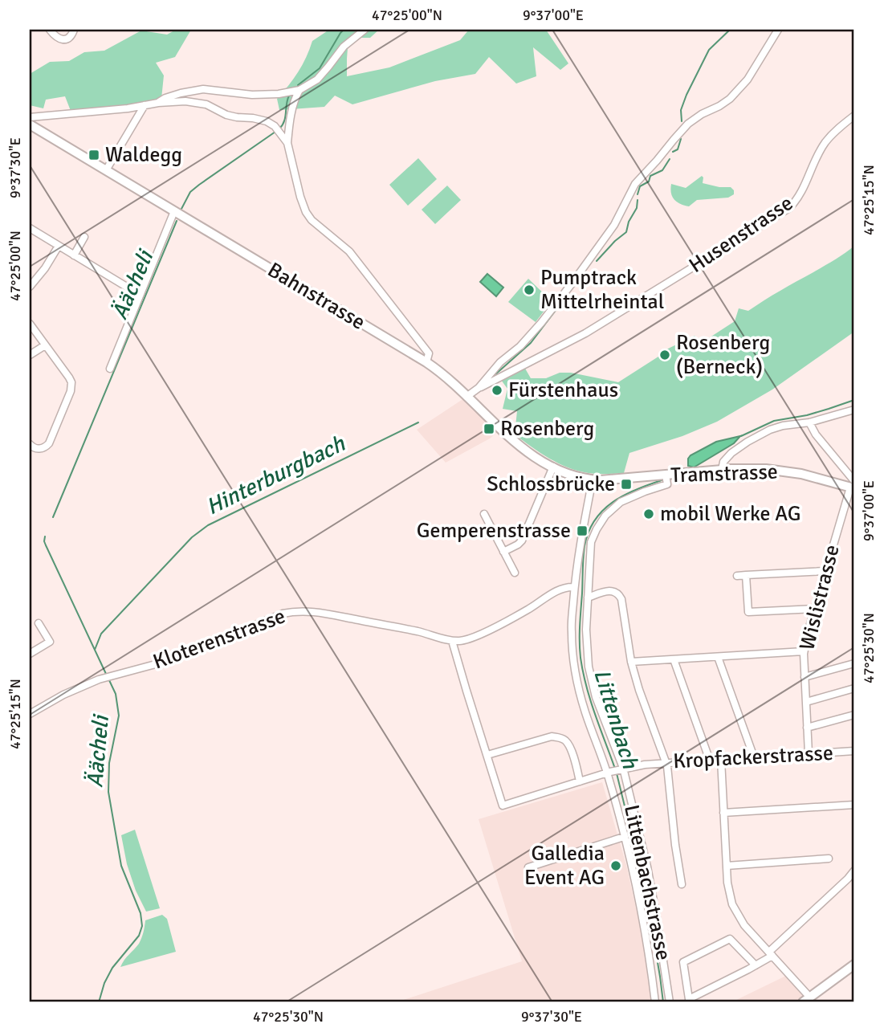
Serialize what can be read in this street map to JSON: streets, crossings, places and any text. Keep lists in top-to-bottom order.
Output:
{
  "streets": {
    "main road": ["Bahnstrasse", "Tramstrasse"],
    "street": [
      "Husenstrasse",
      "Wislistrasse",
      "Kloterenstrasse",
      "Kropfackerstrasse",
      "Littenbachstrasse"
    ]
  },
  "crossings": [
    ["Bahnstrasse", "Tramstrasse"],
    ["Tramstrasse", "Wislistrasse"],
    ["Tramstrasse", "Littenbachstrasse"],
    ["Wislistrasse", "Kropfackerstrasse"],
    ["Kropfackerstrasse", "Littenbachstrasse"]
  ],
  "water": ["Äächeli", "Hinterburgbach", "Littenbach"],
  "places": {
    "transit": [
      "Waldegg",
      "Rosenberg",
      "Schlossbrücke",
      "Gemperenstrasse"
    ],
    "other": [
      "Pumptrack Mittelrheintal",
      "Rosenberg (Berneck)",
      "Fürstenhaus",
      "mobil Werke AG",
      "Galledia Event AG"
    ]
  },
  "coordinates": [
    "47°25'00\"N",
    "9°37'00\"E",
    "9°37'30\"E",
    "47°25'15\"N",
    "47°25'30\"N"
  ]
}
